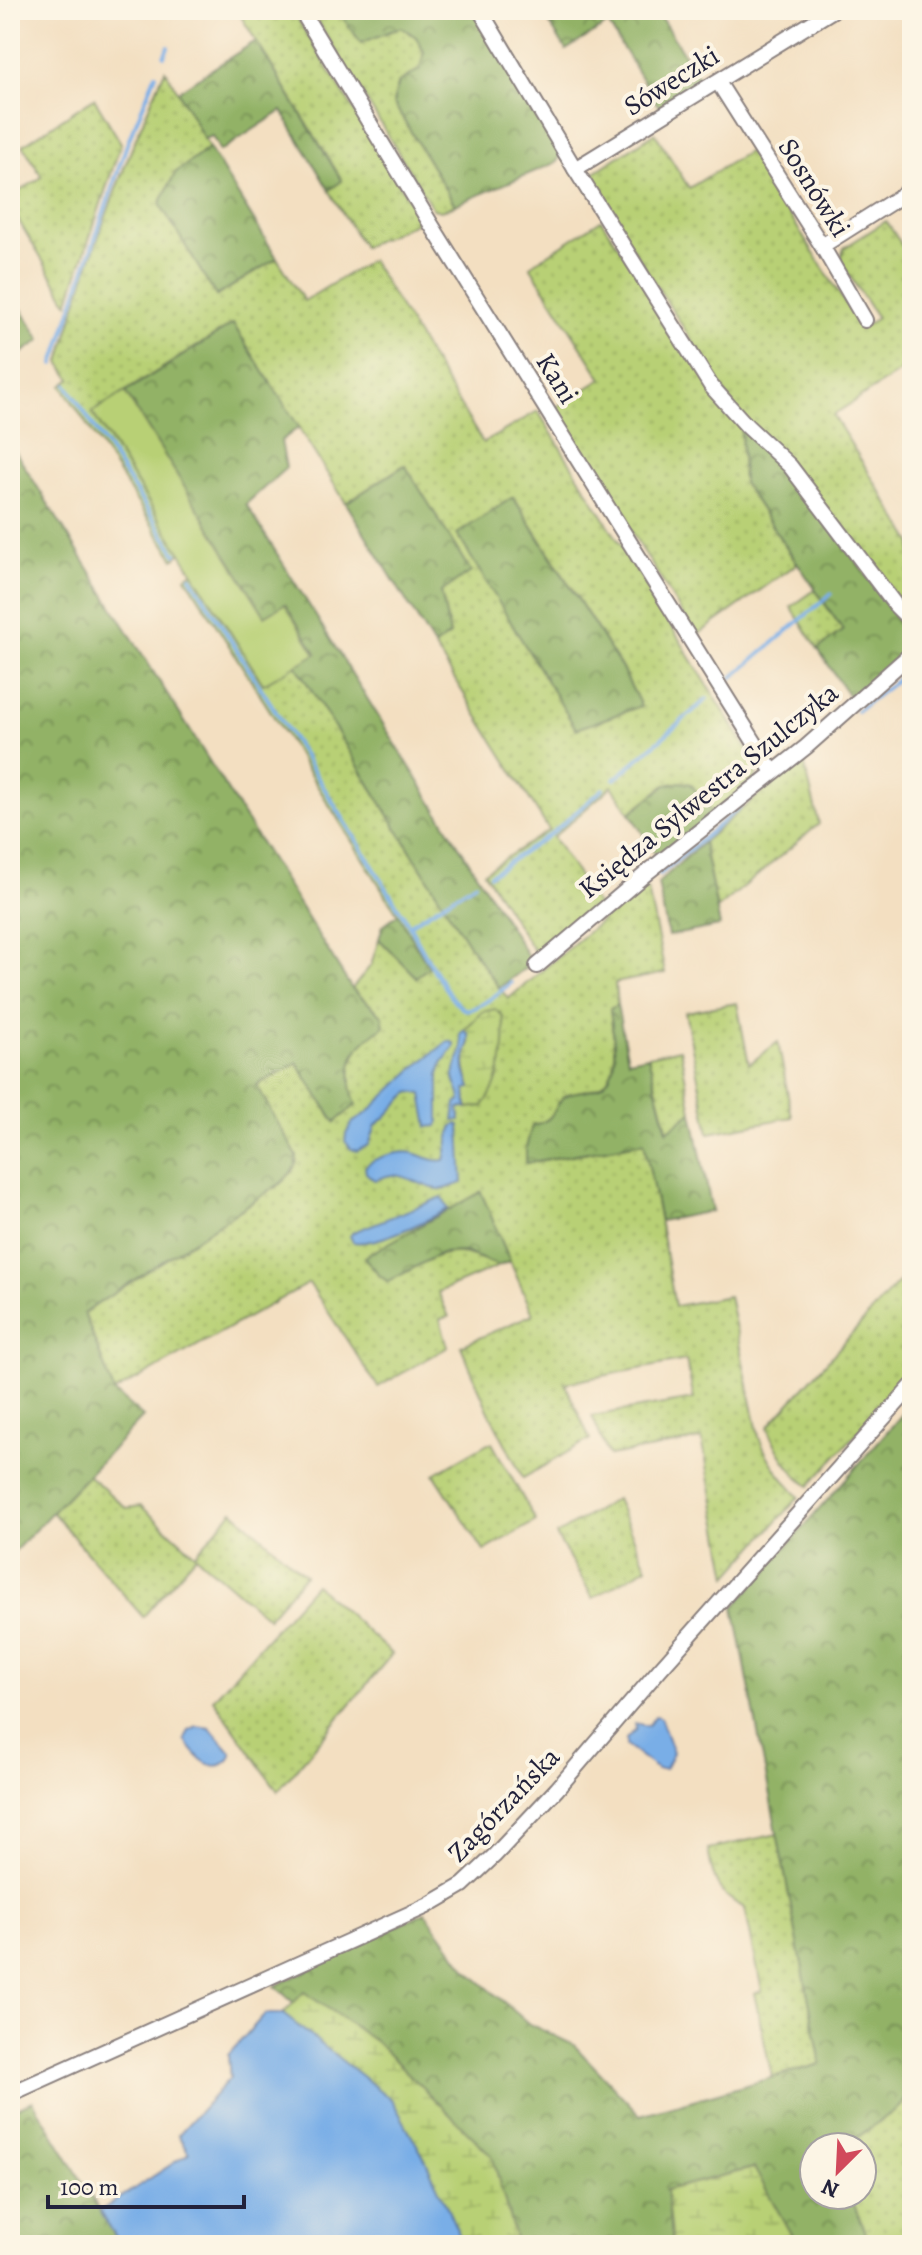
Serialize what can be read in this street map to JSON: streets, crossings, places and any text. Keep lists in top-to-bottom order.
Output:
{
  "streets": {
    "street": [
      "Sóweczki",
      "Sosnówki",
      "Kani",
      "Księdza Sylwestra Szulczyka",
      "Zagórzańska"
    ]
  },
  "crossings": [
    ["Sóweczki", "Sosnówki"],
    ["Kani", "Księdza Sylwestra Szulczyka"]
  ],
  "scale_bar": "100 m",
  "north": "bottom left"
}
